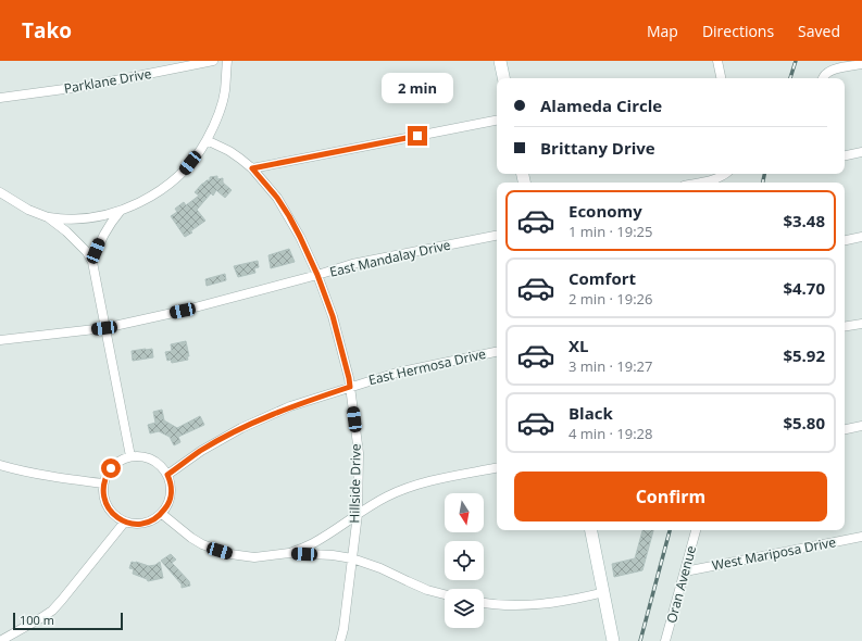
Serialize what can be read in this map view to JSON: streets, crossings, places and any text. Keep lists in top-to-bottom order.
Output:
{
  "streets": {
    "street": [
      "Parklane Drive",
      "East Mandalay Drive",
      "East Hermosa Drive",
      "Hillside Drive",
      "West Mariposa Drive",
      "Oran Avenue"
    ]
  },
  "crossings": [
    ["East Mandalay Drive", "Hillside Drive"],
    ["East Hermosa Drive", "Hillside Drive"],
    ["West Mariposa Drive", "Oran Avenue"]
  ],
  "scale_bar": "100 m",
  "north": "bottom",
  "page": {
    "header": "Tako",
    "nav": ["Map", "Directions", "Saved"],
    "bubble": "2 min",
    "banner": ["Alameda Circle", "Brittany Drive"],
    "list": [
      {
        "name": "Economy",
        "note": "1 min · 19:25",
        "value": "$3.48"
      },
      {
        "name": "Comfort",
        "note": "2 min · 19:26",
        "value": "$4.70"
      },
      {
        "name": "XL",
        "note": "3 min · 19:27",
        "value": "$5.92"
      },
      {
        "name": "Black",
        "note": "4 min · 19:28",
        "value": "$5.80"
      }
    ],
    "buttons": "Confirm",
    "scale": "100 m"
  }
}
